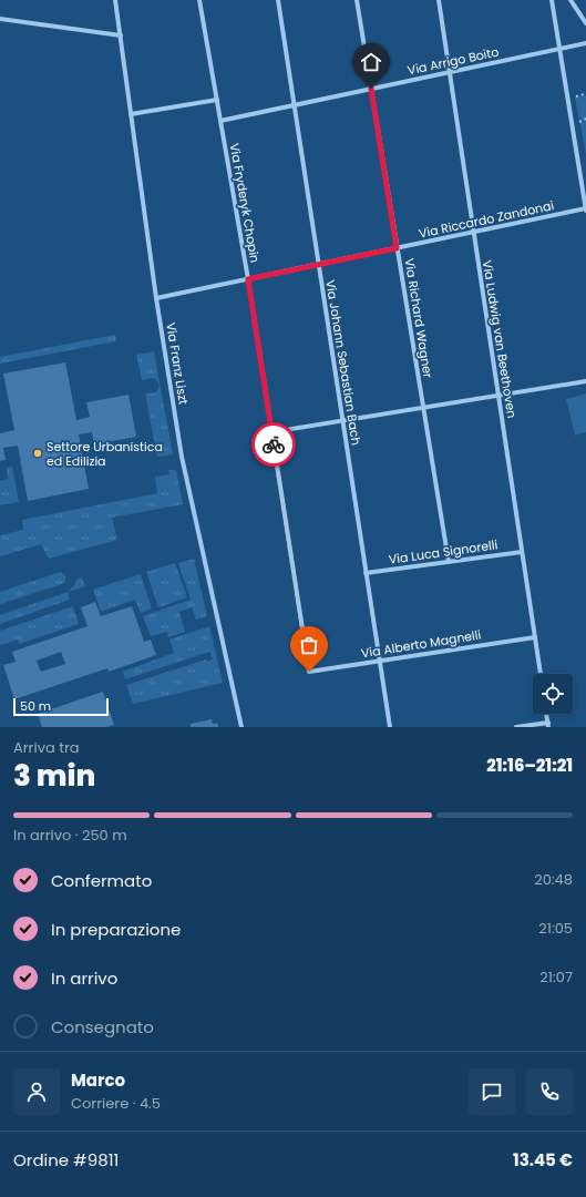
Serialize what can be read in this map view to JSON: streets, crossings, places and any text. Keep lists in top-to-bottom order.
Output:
{
  "streets": {
    "street": [
      "Via Arrigo Boito",
      "Via Fryderyk Chopin",
      "Via Riccardo Zandonai",
      "Via Richard Wagner",
      "Via Ludwig van Beethoven",
      "Via Johann Sebastian Bach",
      "Via Franz Liszt",
      "Via Luca Signorelli",
      "Via Alberto Magnelli"
    ]
  },
  "crossings": [
    ["Via Arrigo Boito", "Via Fryderyk Chopin"],
    ["Via Arrigo Boito", "Via Richard Wagner"],
    ["Via Arrigo Boito", "Via Ludwig van Beethoven"],
    ["Via Arrigo Boito", "Via Johann Sebastian Bach"],
    ["Via Fryderyk Chopin", "Via Riccardo Zandonai"],
    ["Via Fryderyk Chopin", "Via Alberto Magnelli"],
    ["Via Riccardo Zandonai", "Via Richard Wagner"],
    ["Via Riccardo Zandonai", "Via Ludwig van Beethoven"],
    ["Via Riccardo Zandonai", "Via Johann Sebastian Bach"],
    ["Via Riccardo Zandonai", "Via Franz Liszt"],
    ["Via Richard Wagner", "Via Luca Signorelli"],
    ["Via Ludwig van Beethoven", "Via Luca Signorelli"],
    ["Via Ludwig van Beethoven", "Via Alberto Magnelli"],
    ["Via Johann Sebastian Bach", "Via Luca Signorelli"],
    ["Via Johann Sebastian Bach", "Via Alberto Magnelli"]
  ],
  "places": ["Settore Urbanistica ed Edilizia"],
  "scale_bar": "50 m",
  "page": {
    "scale": "50 m",
    "heading": ["3 min", "Arriva tra", "21:16–21:21"],
    "panel": [
      "Marco",
      "Corriere · 4.5",
      "Ordine #9811",
      "13.45 €"
    ],
    "bar": "In arrivo · 250 m",
    "list": [
      ["Confermato", "20:48"],
      ["In preparazione", "21:05"],
      ["In arrivo", "21:07"],
      "Consegnato"
    ]
  }
}
